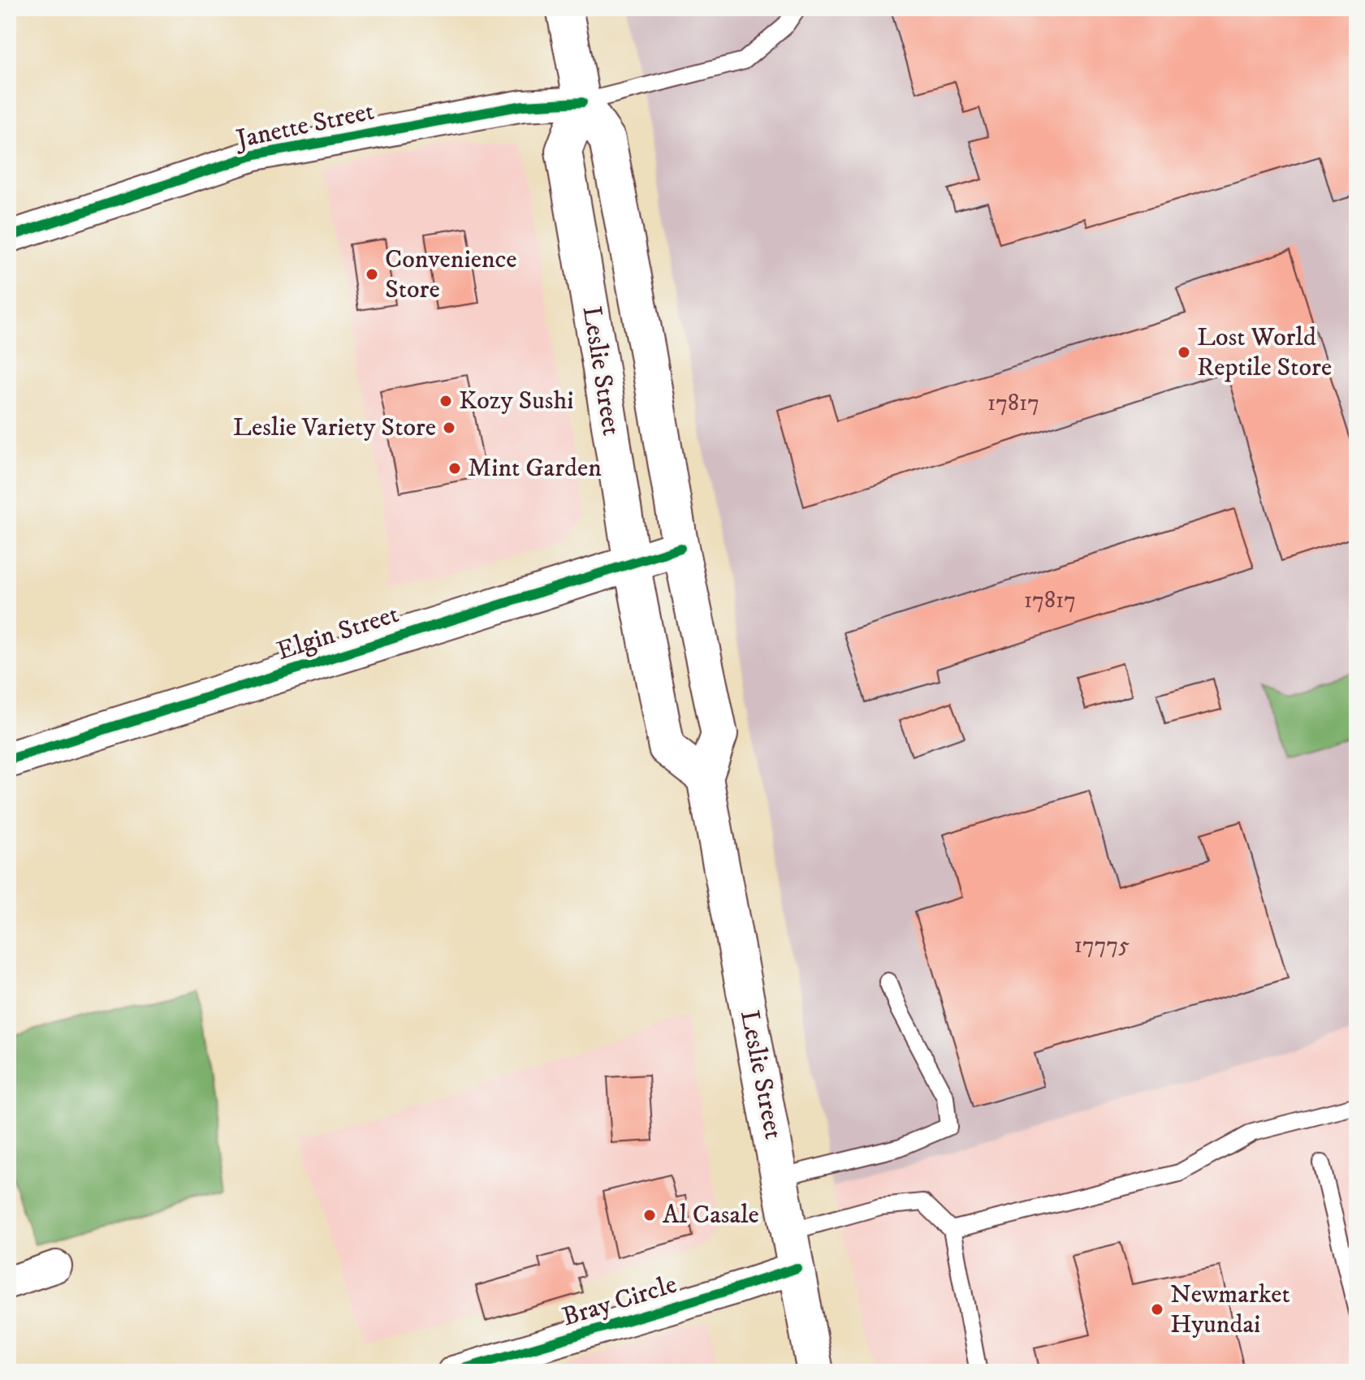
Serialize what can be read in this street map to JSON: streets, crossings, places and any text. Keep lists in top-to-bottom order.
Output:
{
  "streets": {
    "main road": ["Leslie Street", "Elgin Street"],
    "street": ["Janette Street", "Bray Circle"]
  },
  "crossings": [
    ["Janette Street", "Leslie Street"],
    ["Leslie Street", "Elgin Street"],
    ["Leslie Street", "Bray Circle"]
  ],
  "places": [
    "Convenience Store",
    "Lost World Reptile Store",
    "Kozy Sushi",
    "Leslie Variety Store",
    "Mint Garden",
    "Al Casale",
    "Newmarket Hyundai"
  ],
  "house_numbers": ["17817", "17817", "17775"]
}
